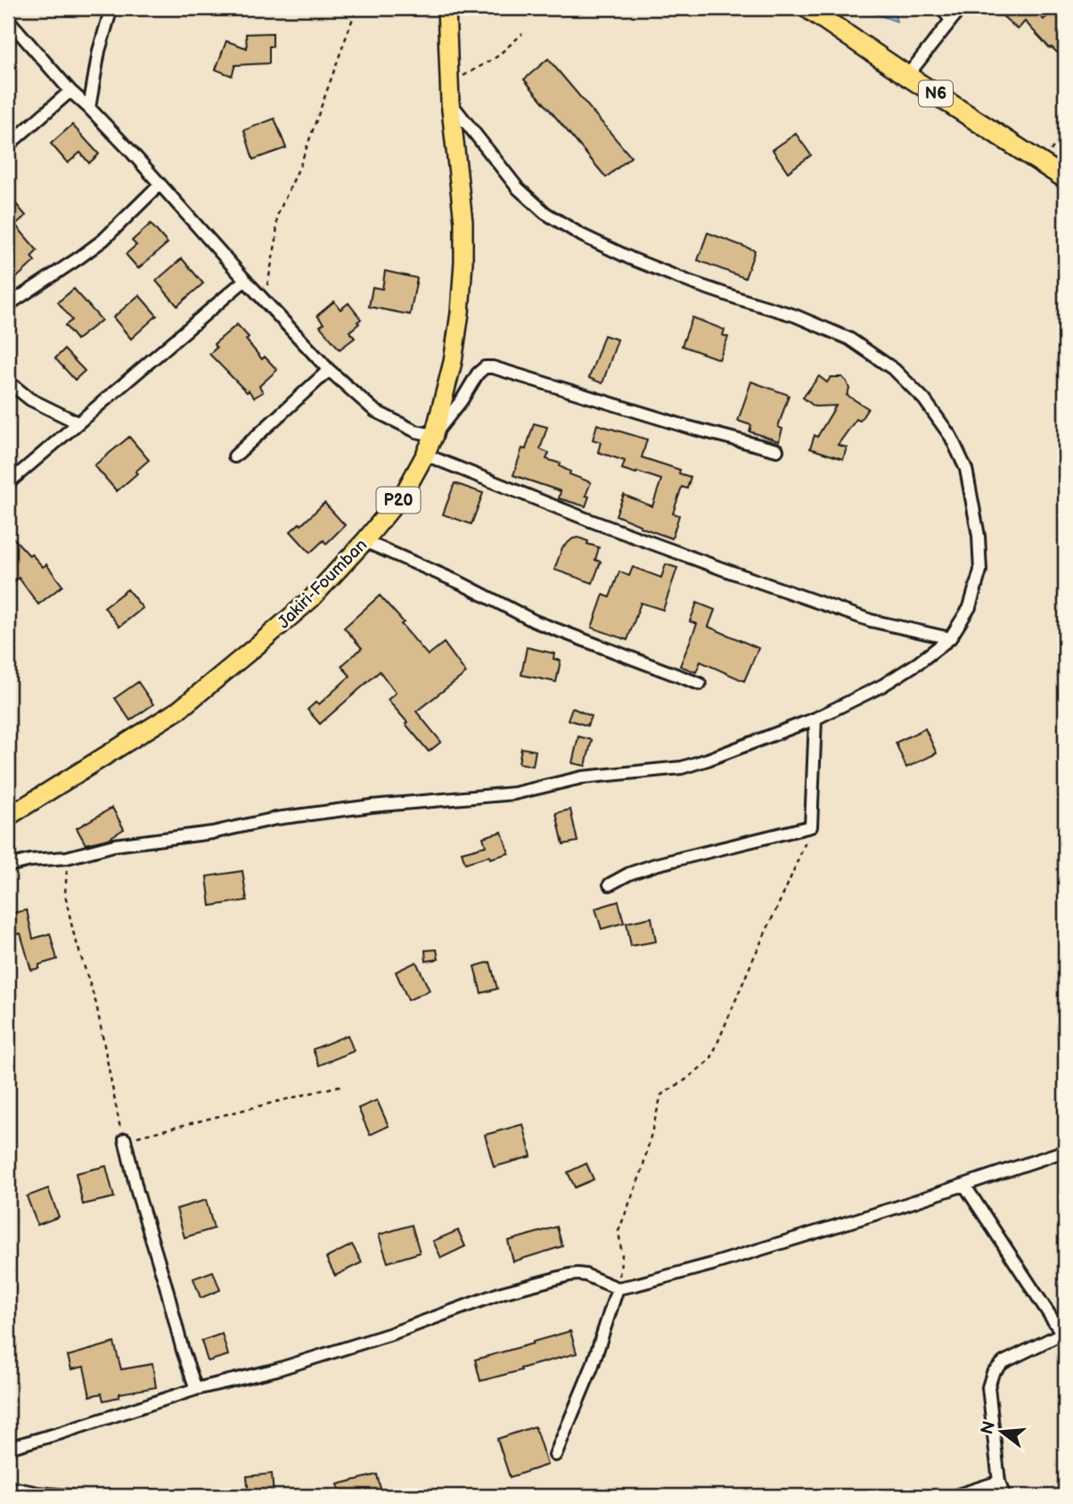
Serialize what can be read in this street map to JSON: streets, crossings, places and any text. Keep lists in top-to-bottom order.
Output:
{
  "streets": {
    "highway": ["N6"],
    "main road": ["P20", "Jakiri-Foumban"]
  },
  "north": "left"
}
